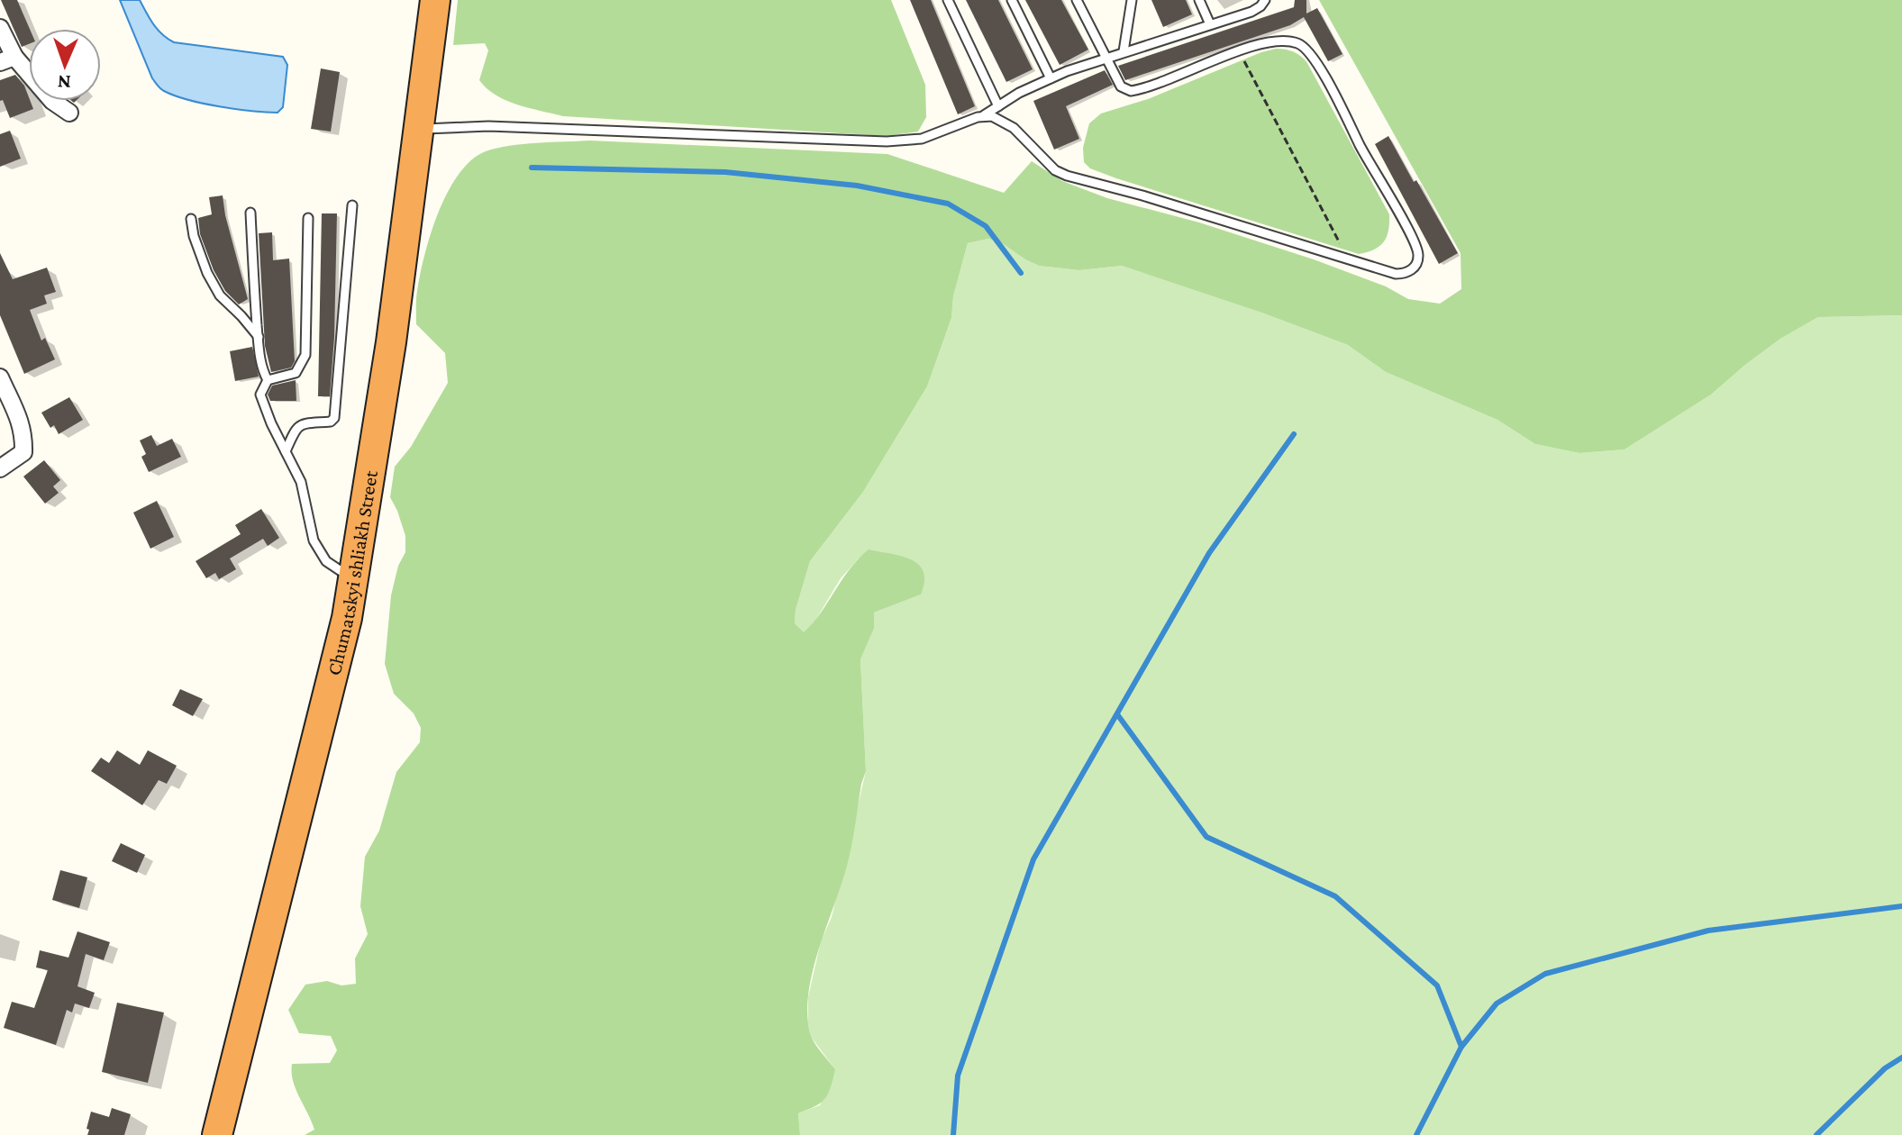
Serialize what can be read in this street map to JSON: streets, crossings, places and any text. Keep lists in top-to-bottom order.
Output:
{
  "streets": {
    "highway": ["Chumatskyi shliakh Street"]
  },
  "north": "bottom"
}
